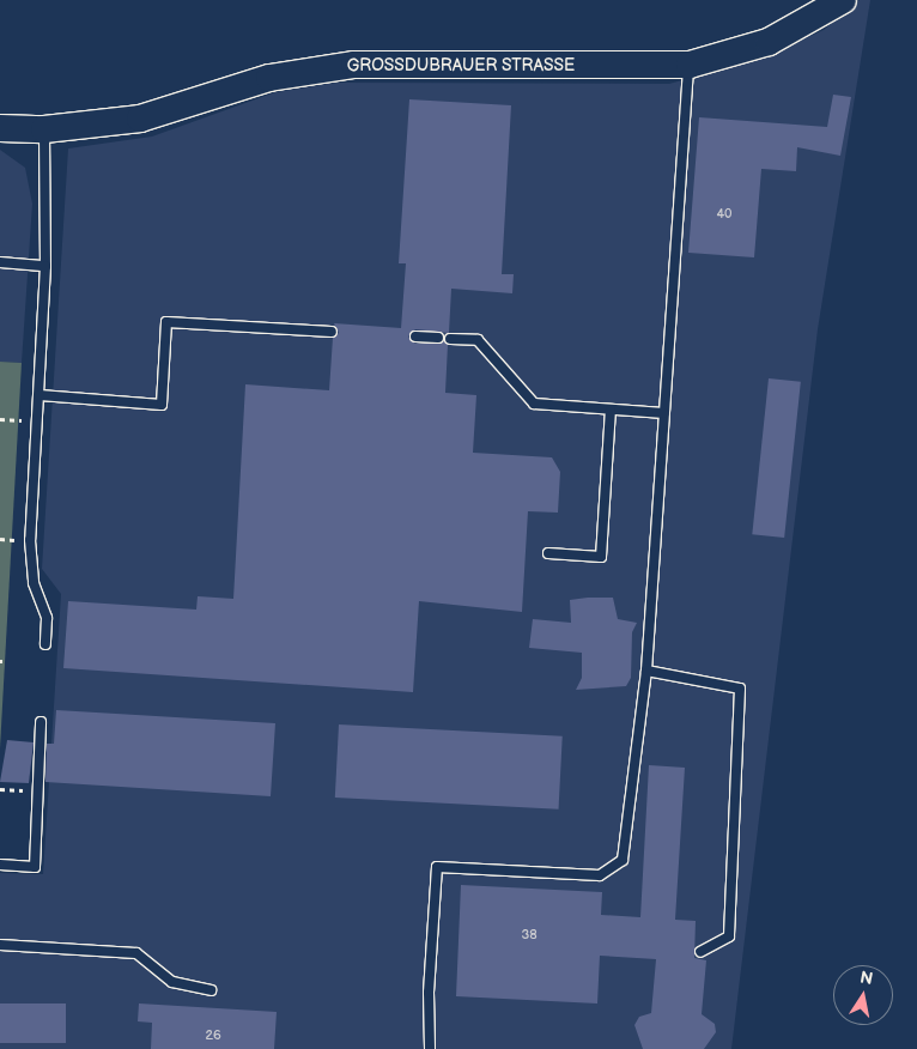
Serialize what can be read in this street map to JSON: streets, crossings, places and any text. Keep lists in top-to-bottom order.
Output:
{
  "streets": {
    "main road": ["GROSSDUBRAUER STRASSE"]
  },
  "house_numbers": ["40", "38", "26"],
  "north": "top"
}
